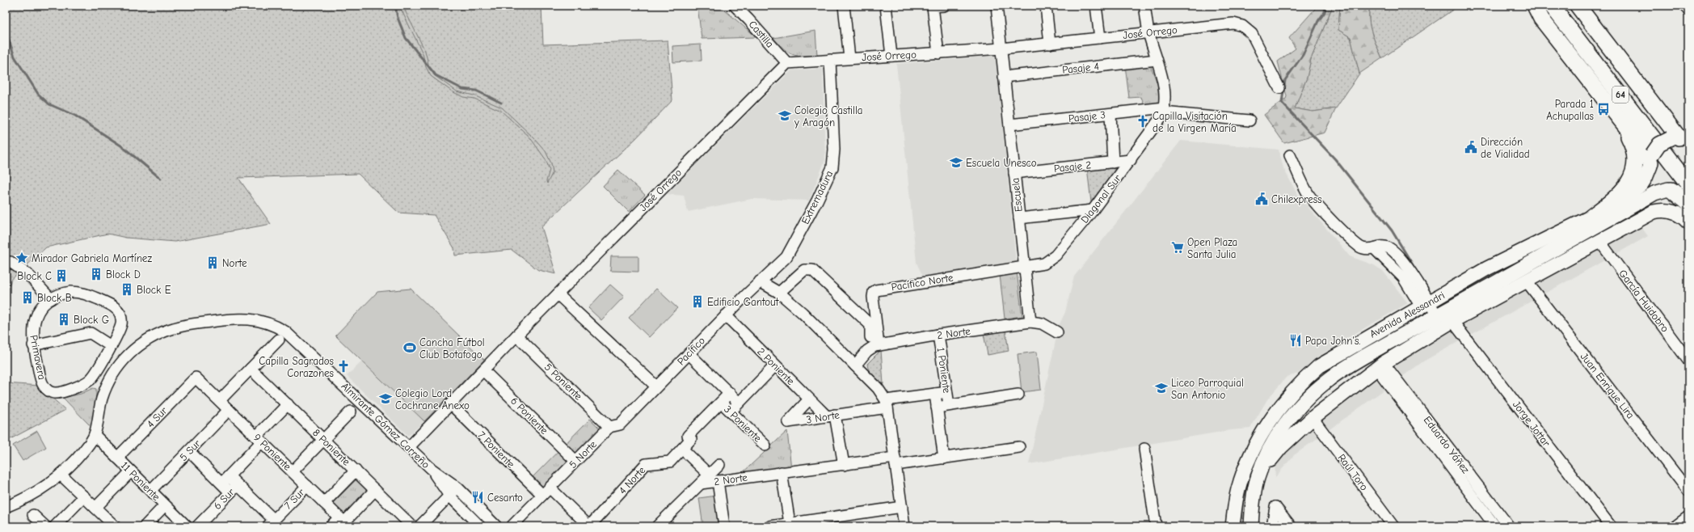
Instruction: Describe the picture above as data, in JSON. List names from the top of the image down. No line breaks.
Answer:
{"streets":{"highway":["64"],"main road":["Avenida Alessandri"],"street":["José Orrego","Castilla","Pasaje 4","Pasaje 3","Pasaje 2","Escuela","Extremadura","Diagonal Sur","Pacífico Norte","García Huidobro","2 Norte","Pacífico","Primavera","2 Poniente","1 Poniente","5 Poniente","Juan Enrique Lira","6 Poniente","4 Sur","3 Norte","3 Poniente","Jorge Jottar","Almirante Gómez Carreño","Eduardo Yáñez","8 Poniente","7 Poniente","5 Sur","9 Poniente","5 Norte","Raúl Toro","4 Norte","11 Poniente","6 Sur","7 Sur"]},"crossings":[["José Orrego","Castilla"],["José Orrego","Escuela"],["José Orrego","Extremadura"],["Pasaje 4","Escuela"],["64","Avenida Alessandri"],["Pasaje 3","Escuela"],["Pasaje 3","Diagonal Sur"],["Pasaje 2","Escuela"],["Pasaje 2","Diagonal Sur"],["Escuela","Diagonal Sur"],["Escuela","Pacífico Norte"],["Escuela","2 Norte"],["Extremadura","Pacífico"],["Diagonal Sur","Pacífico Norte"],["Pacífico Norte","2 Norte"],["2 Norte","1 Poniente"],["Pacífico","2 Poniente"],["Pacífico","3 Poniente"],["Pacífico","5 Norte"],["2 Poniente","3 Norte"],["1 Poniente","3 Norte"],["5 Poniente","5 Norte"],["6 Poniente","5 Norte"],["4 Sur","9 Poniente"],["4 Sur","11 Poniente"],["3 Poniente","4 Norte"],["Almirante Gómez Carreño","11 Poniente"],["8 Poniente","6 Sur"],["8 Poniente","7 Sur"],["7 Poniente","5 Norte"],["7 Poniente","4 Norte"],["5 Sur","9 Poniente"],["5 Sur","11 Poniente"],["9 Poniente","6 Sur"],["9 Poniente","7 Sur"]],"places":{"bus stop":["Parada 1 Achupallas"],"school or university":["Colegio Castilla y Aragón","Escuela Unesco","Liceo Parroquial San Antonio","Colegio Lord Cochrane Anexo"],"church":["Capilla Visitación de la Virgen María","Capilla Sagrados Corazones"],"public building":["Dirección de Vialidad","Chilexpress"],"supermarket":["Open Plaza Santa Julia"],"place":["Mirador Gabriela Martínez"],"building":["Norte","Block D","Block C","Block E","Block B","Edificio Gantout","Block G"],"restaurant":["Papa John's.","Cesanto"],"sports":["Cancha Fútbol Club Botafogo"]}}
